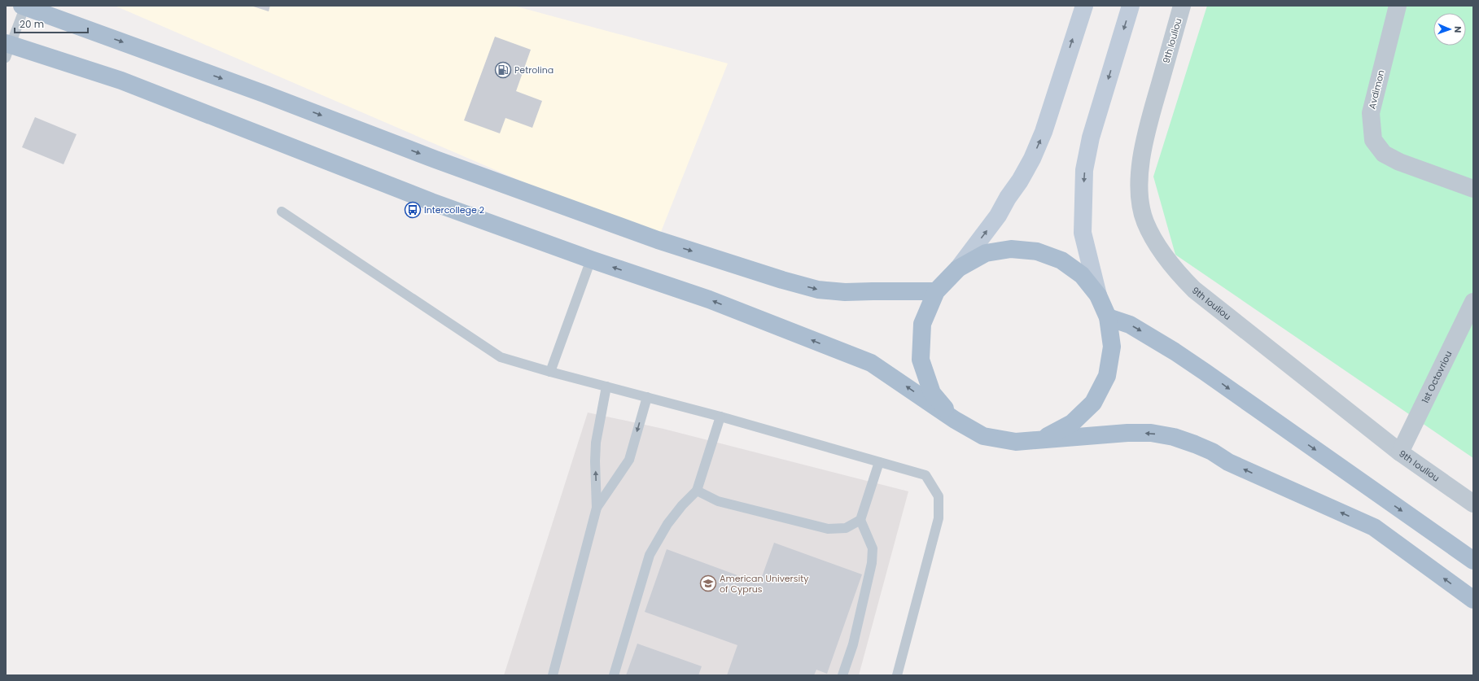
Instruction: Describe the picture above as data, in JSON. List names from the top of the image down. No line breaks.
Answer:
{"streets":{"street":["9th Iouliou","Avdimon","1st Octovriou"]},"crossings":[["9th Iouliou","1st Octovriou"]],"places":{"fuel station":["Petrolina"],"bus stop":["Intercollege 2"],"school or university":["American University of Cyprus"]},"scale_bar":"20 m","north":"right"}
